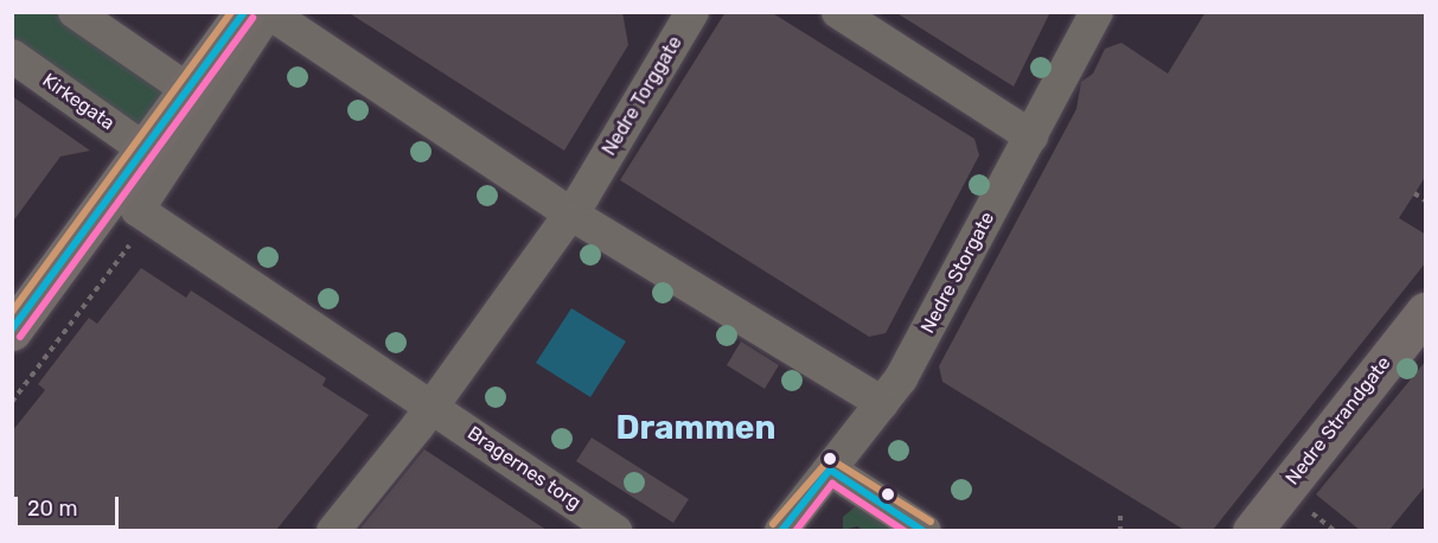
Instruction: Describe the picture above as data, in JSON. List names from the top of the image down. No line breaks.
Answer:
{"streets":{"street":["Nedre Torggate","Kirkegata","Nedre Storgate","Nedre Strandgate","Bragernes torg"]},"crossings":[["Nedre Torggate","Bragernes torg"]],"districts":["Drammen"],"scale_bar":"20 m"}
